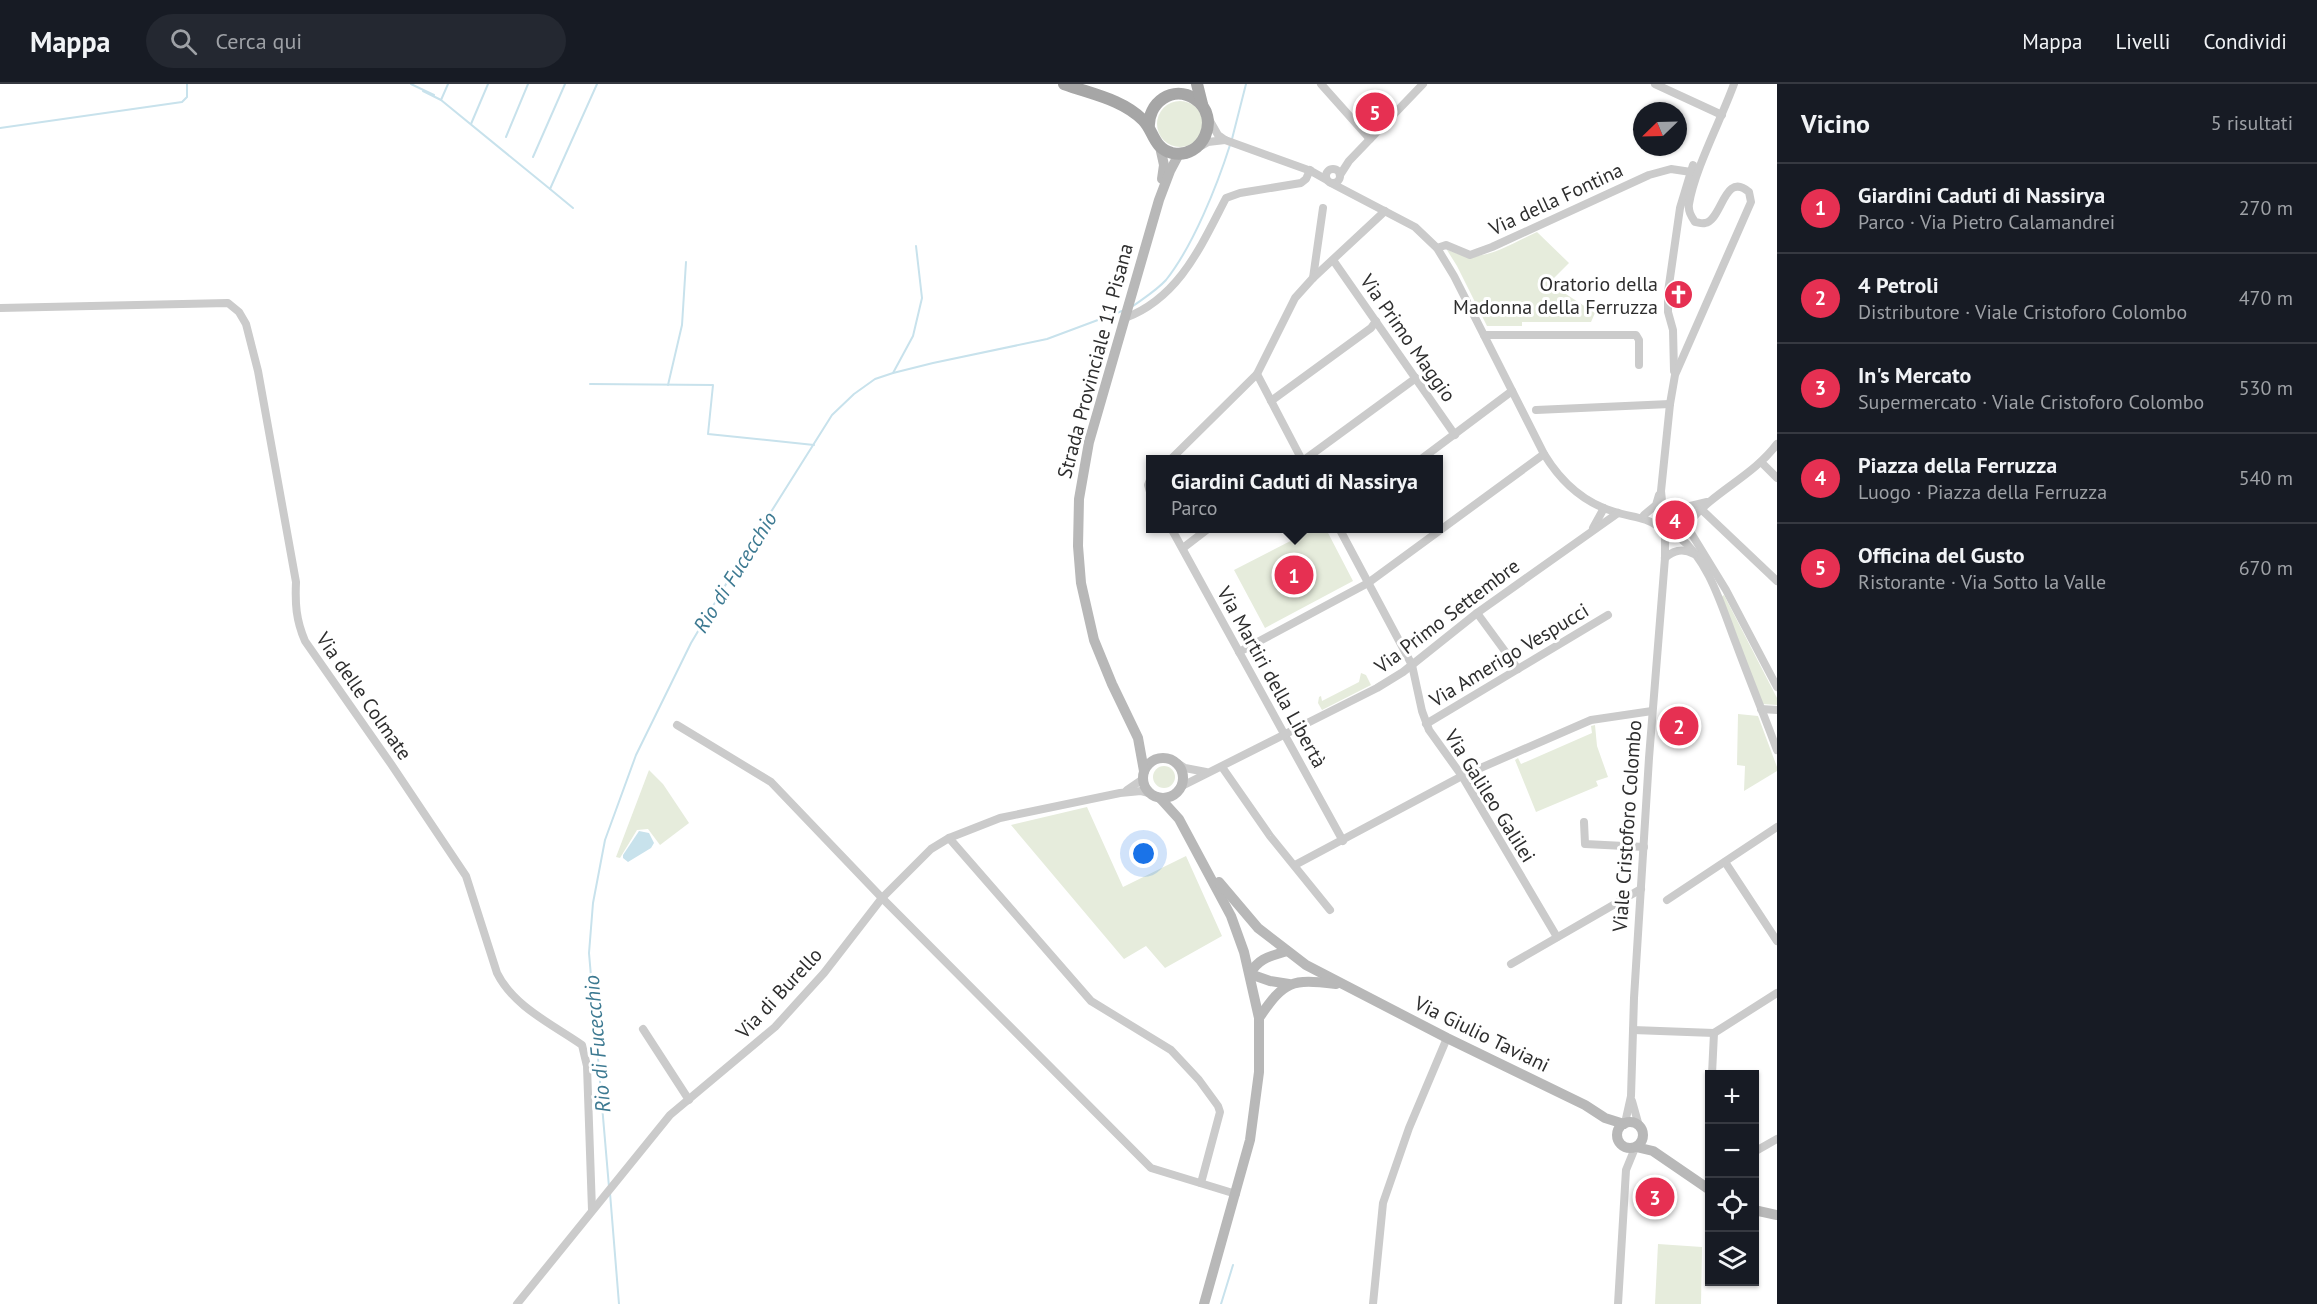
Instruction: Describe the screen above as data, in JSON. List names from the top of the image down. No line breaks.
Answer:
{"streets":{"main road":["Strada Provinciale 11 Pisana","Viale Cristoforo Colombo","Via Giulio Taviani"],"street":["Via della Fontina","Via Primo Maggio","Via Primo Settembre","Via Amerigo Vespucci","Via Martiri della Libertà","Via delle Colmate","Via Galileo Galilei","Via di Burello"]},"crossings":[["Strada Provinciale 11 Pisana","Via di Burello"],["Via Primo Settembre","Via Martiri della Libertà"],["Via Primo Settembre","Via Galileo Galilei"],["Via Amerigo Vespucci","Via Galileo Galilei"],["Via delle Colmate","Via di Burello"],["Viale Cristoforo Colombo","Via Giulio Taviani"]],"water":["Rio di Fucecchio"],"places":{"church":["Oratorio della Madonna della Ferruzza"]},"north":"bottom left","page":{"header":"Mappa","search":"Cerca qui","nav":["Mappa","Livelli","Condividi"],"heading":["Vicino","5 risultati"],"pins":["5","4","1","2","3"],"list":[{"mark":"1","name":"Giardini Caduti di Nassirya","note":"Parco · Via Pietro Calamandrei","value":"270 m"},{"mark":"2","name":"4 Petroli","note":"Distributore · Viale Cristoforo Colombo","value":"470 m"},{"mark":"3","name":"In's Mercato","note":"Supermercato · Viale Cristoforo Colombo","value":"530 m"},{"mark":"4","name":"Piazza della Ferruzza","note":"Luogo · Piazza della Ferruzza","value":"540 m"},{"mark":"5","name":"Officina del Gusto","note":"Ristorante · Via Sotto la Valle","value":"670 m"}],"popup":["Giardini Caduti di Nassirya","Parco"],"map_buttons":["+","−"]}}
